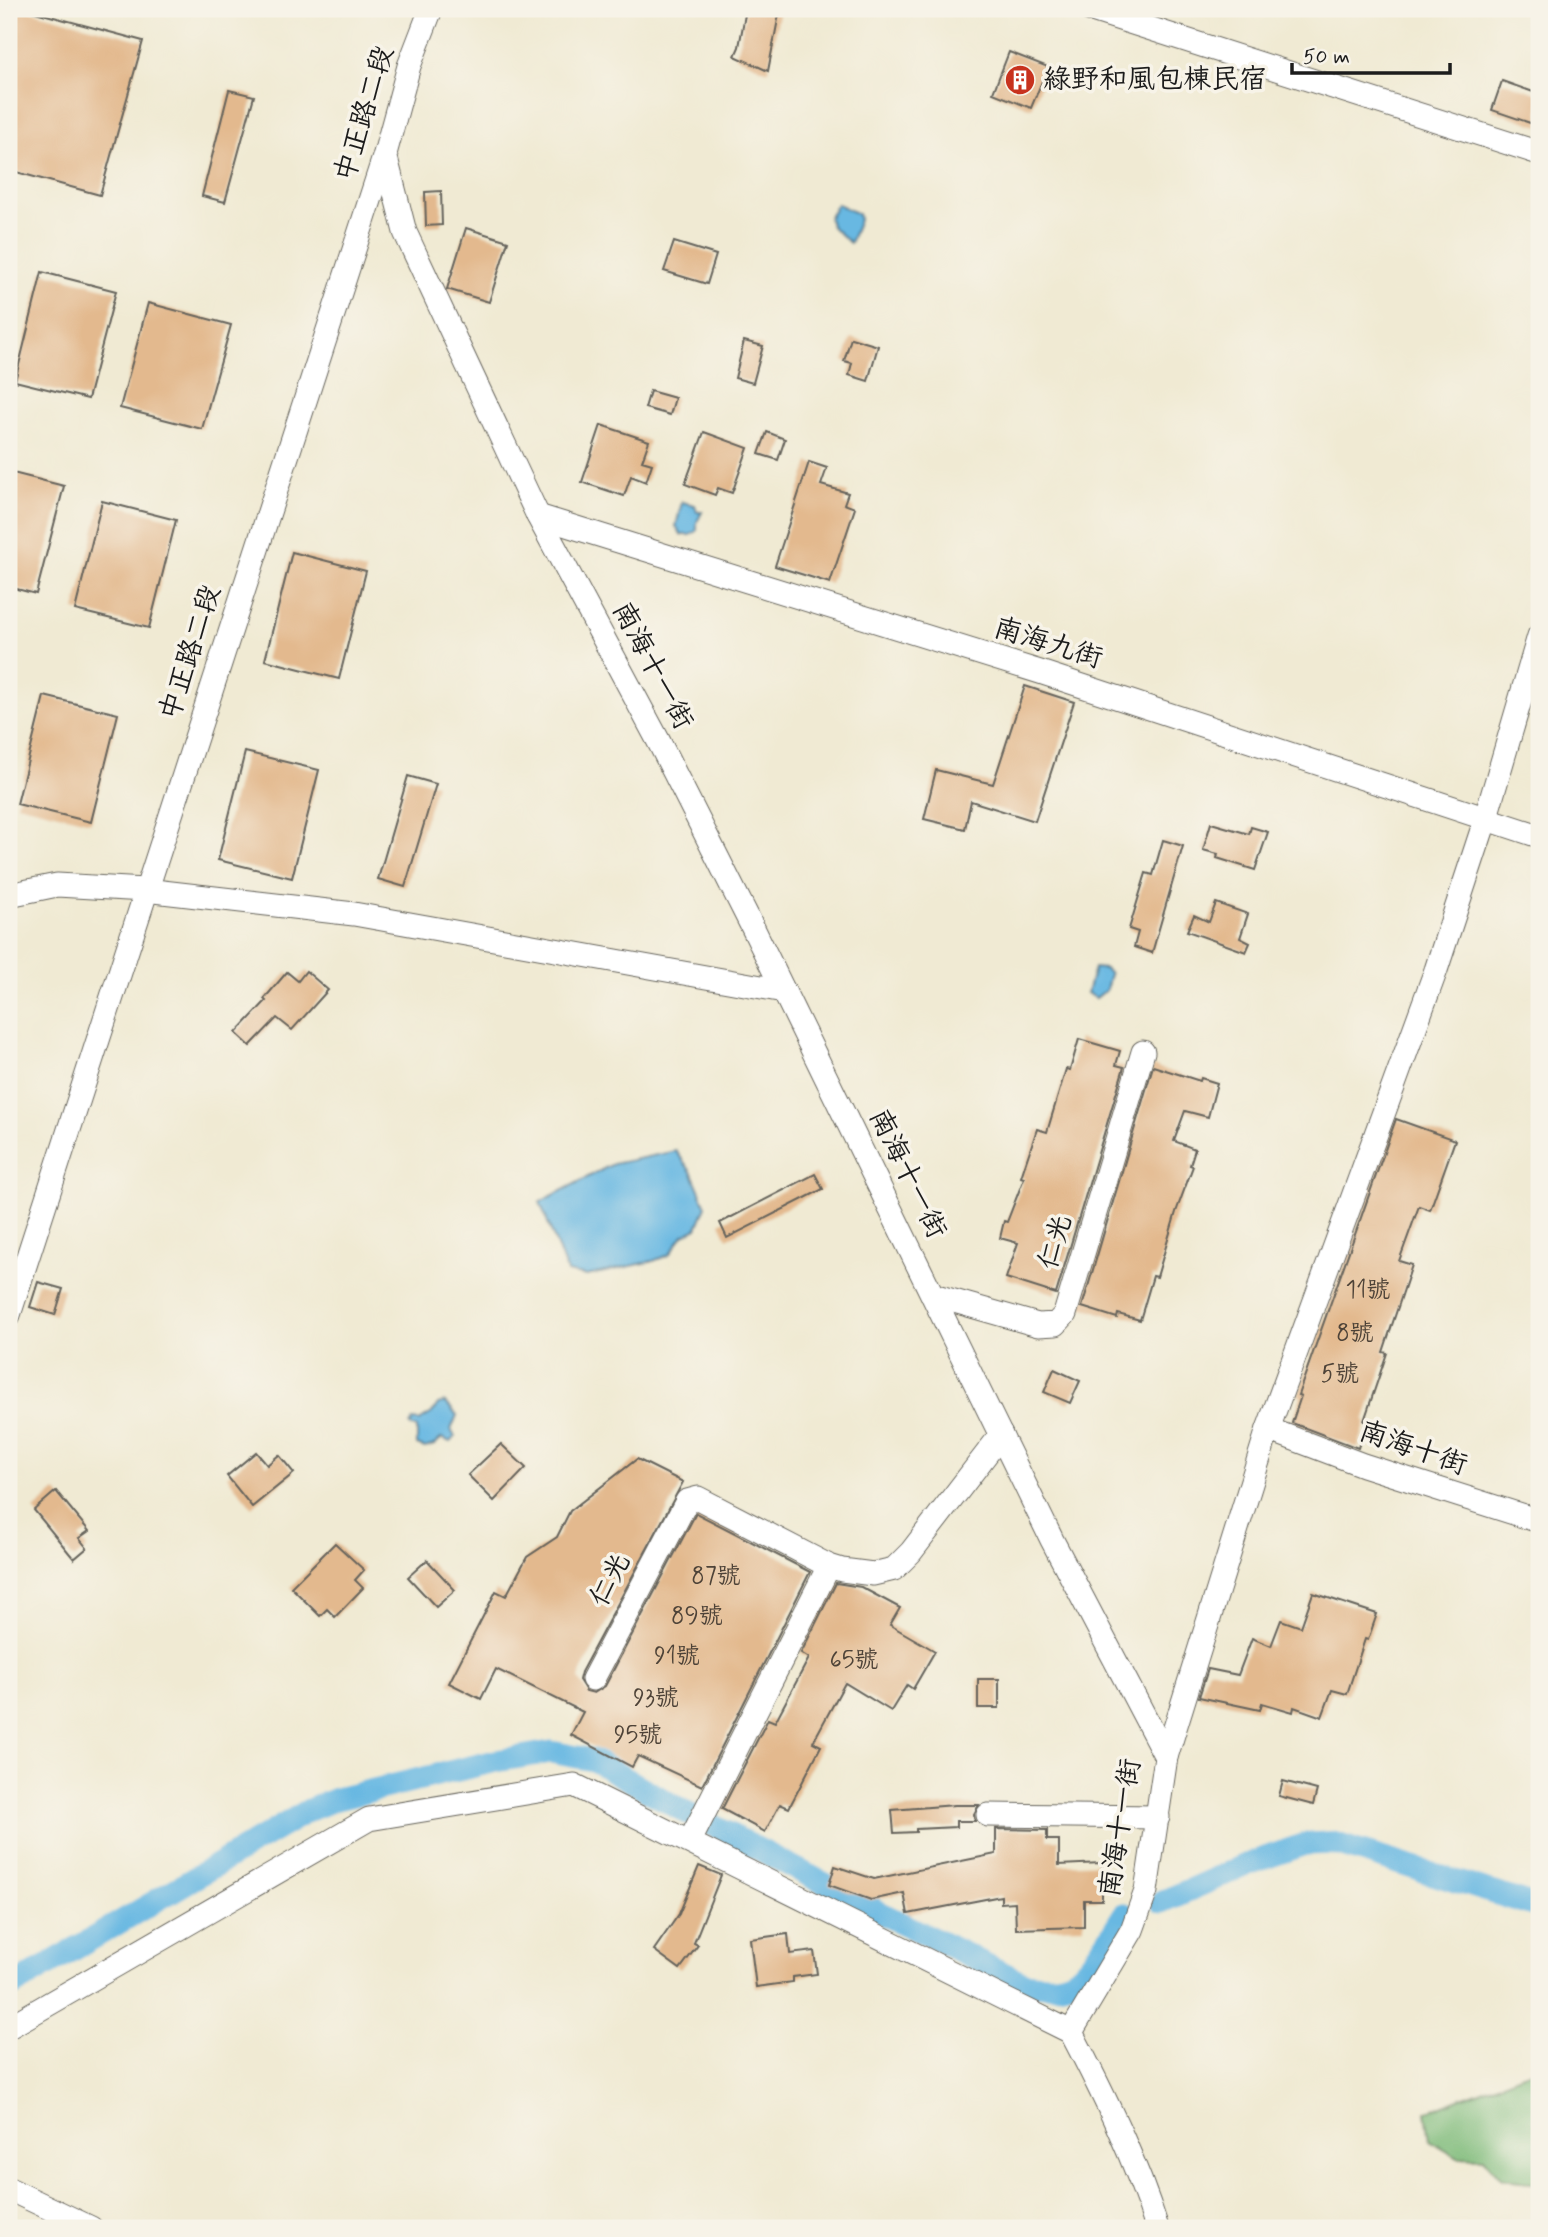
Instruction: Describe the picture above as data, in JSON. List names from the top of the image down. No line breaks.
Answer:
{"streets":{"street":["中正路二段","南海九街","南海十一街","仁光","南海十街"]},"crossings":[["中正路二段","南海十一街"],["南海九街","南海十一街"],["南海十一街","仁光"]],"places":{"building":["綠野和風包棟民宿"]},"house_numbers":["11號","8號","5號","87號","89號","91號","65號","93號","95號"],"scale_bar":"50 m"}
